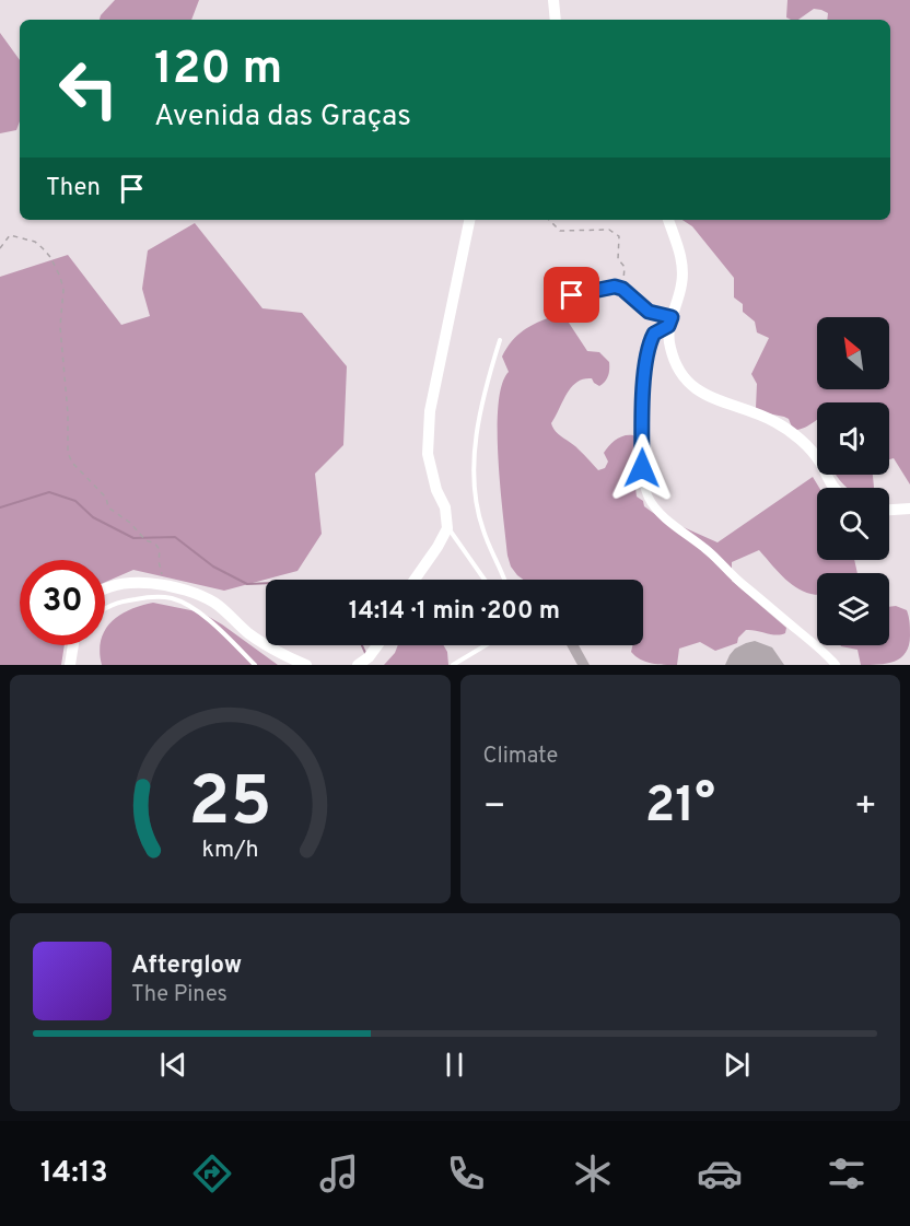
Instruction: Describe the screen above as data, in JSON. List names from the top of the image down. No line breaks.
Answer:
{"north":"top left","page":{"turn":["120 m","Avenida das Graças"],"then":"Then","limit":"30","trip":"14:14 · 1 min · 200 m","tile":"Climate","heat":["−","21°","+"],"song":["Afterglow","The Pines"],"tabs":"14:13","gauge":["25","km/h"]}}
